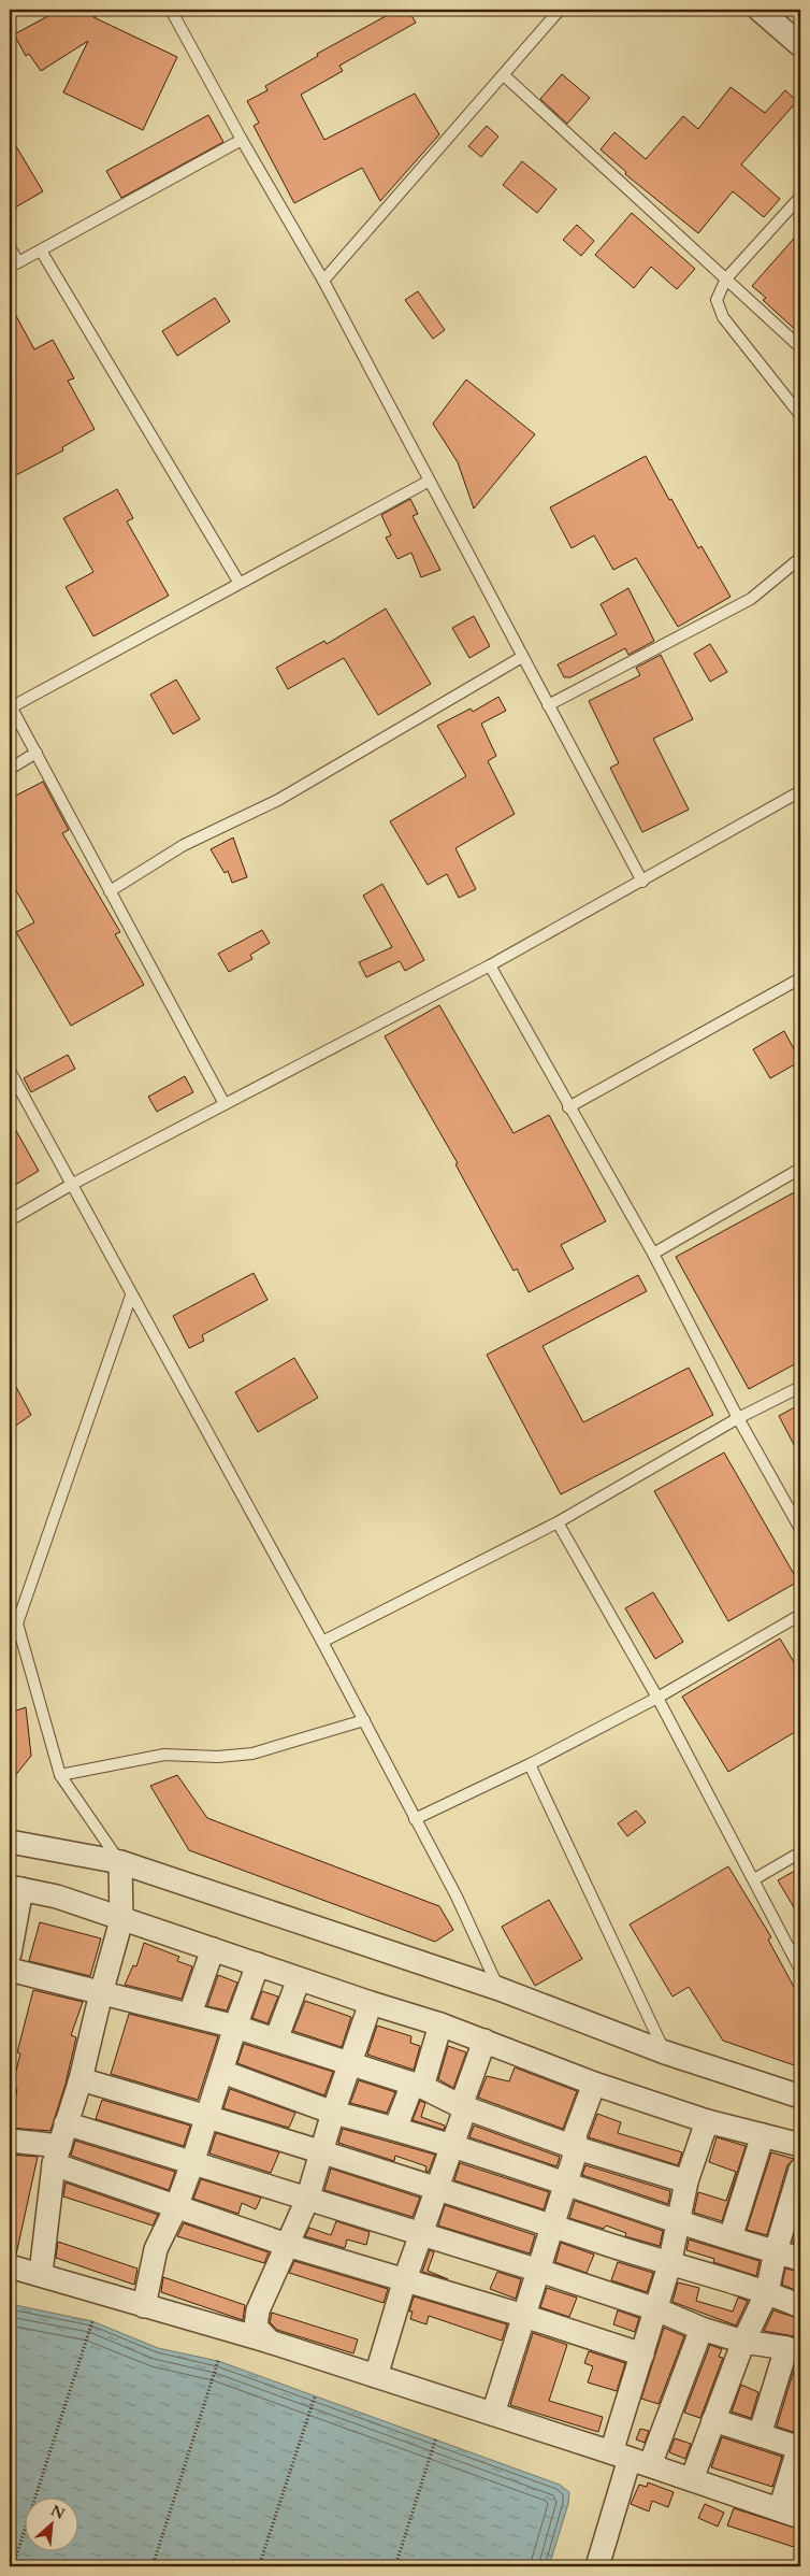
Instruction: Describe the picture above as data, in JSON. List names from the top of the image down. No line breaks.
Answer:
{"north":"top right"}
